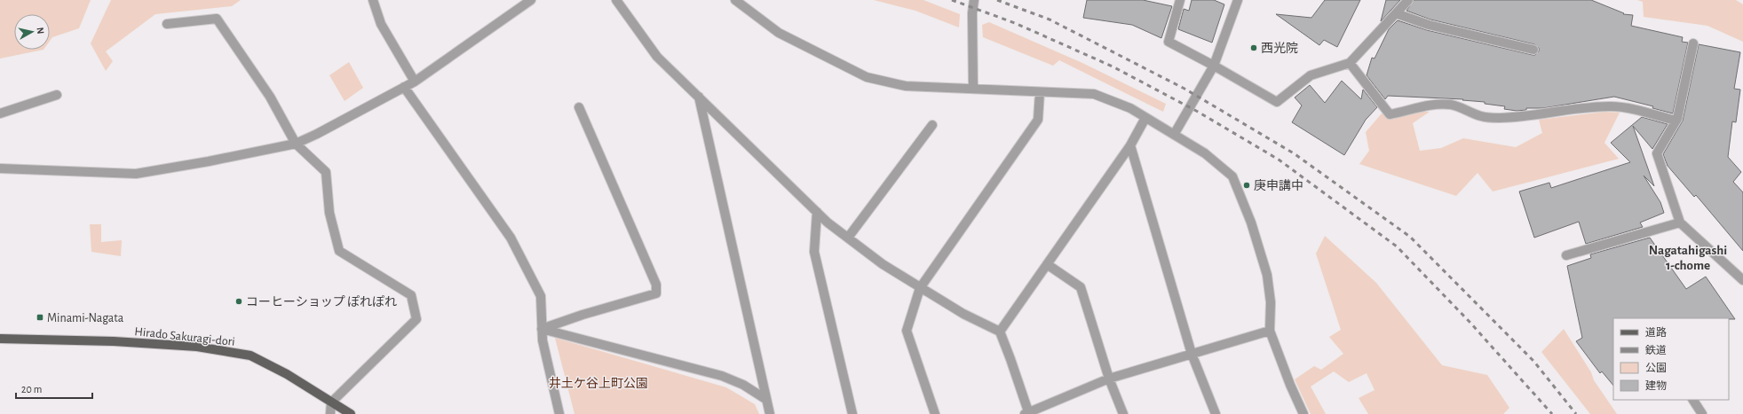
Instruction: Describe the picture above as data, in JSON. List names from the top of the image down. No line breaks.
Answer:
{"streets":{"main road":["Hirado Sakuragi-dori"]},"districts":["Nagatahigashi 1-chome"],"parks":["井土ケ谷上町公園"],"places":{"other":["西光院","庚申講中","コーヒーショップ ぽれぽれ"],"transit":["Minami-Nagata"]},"legend":["道路","鉄道","公園","建物"],"scale_bar":"20 m","north":"right"}
